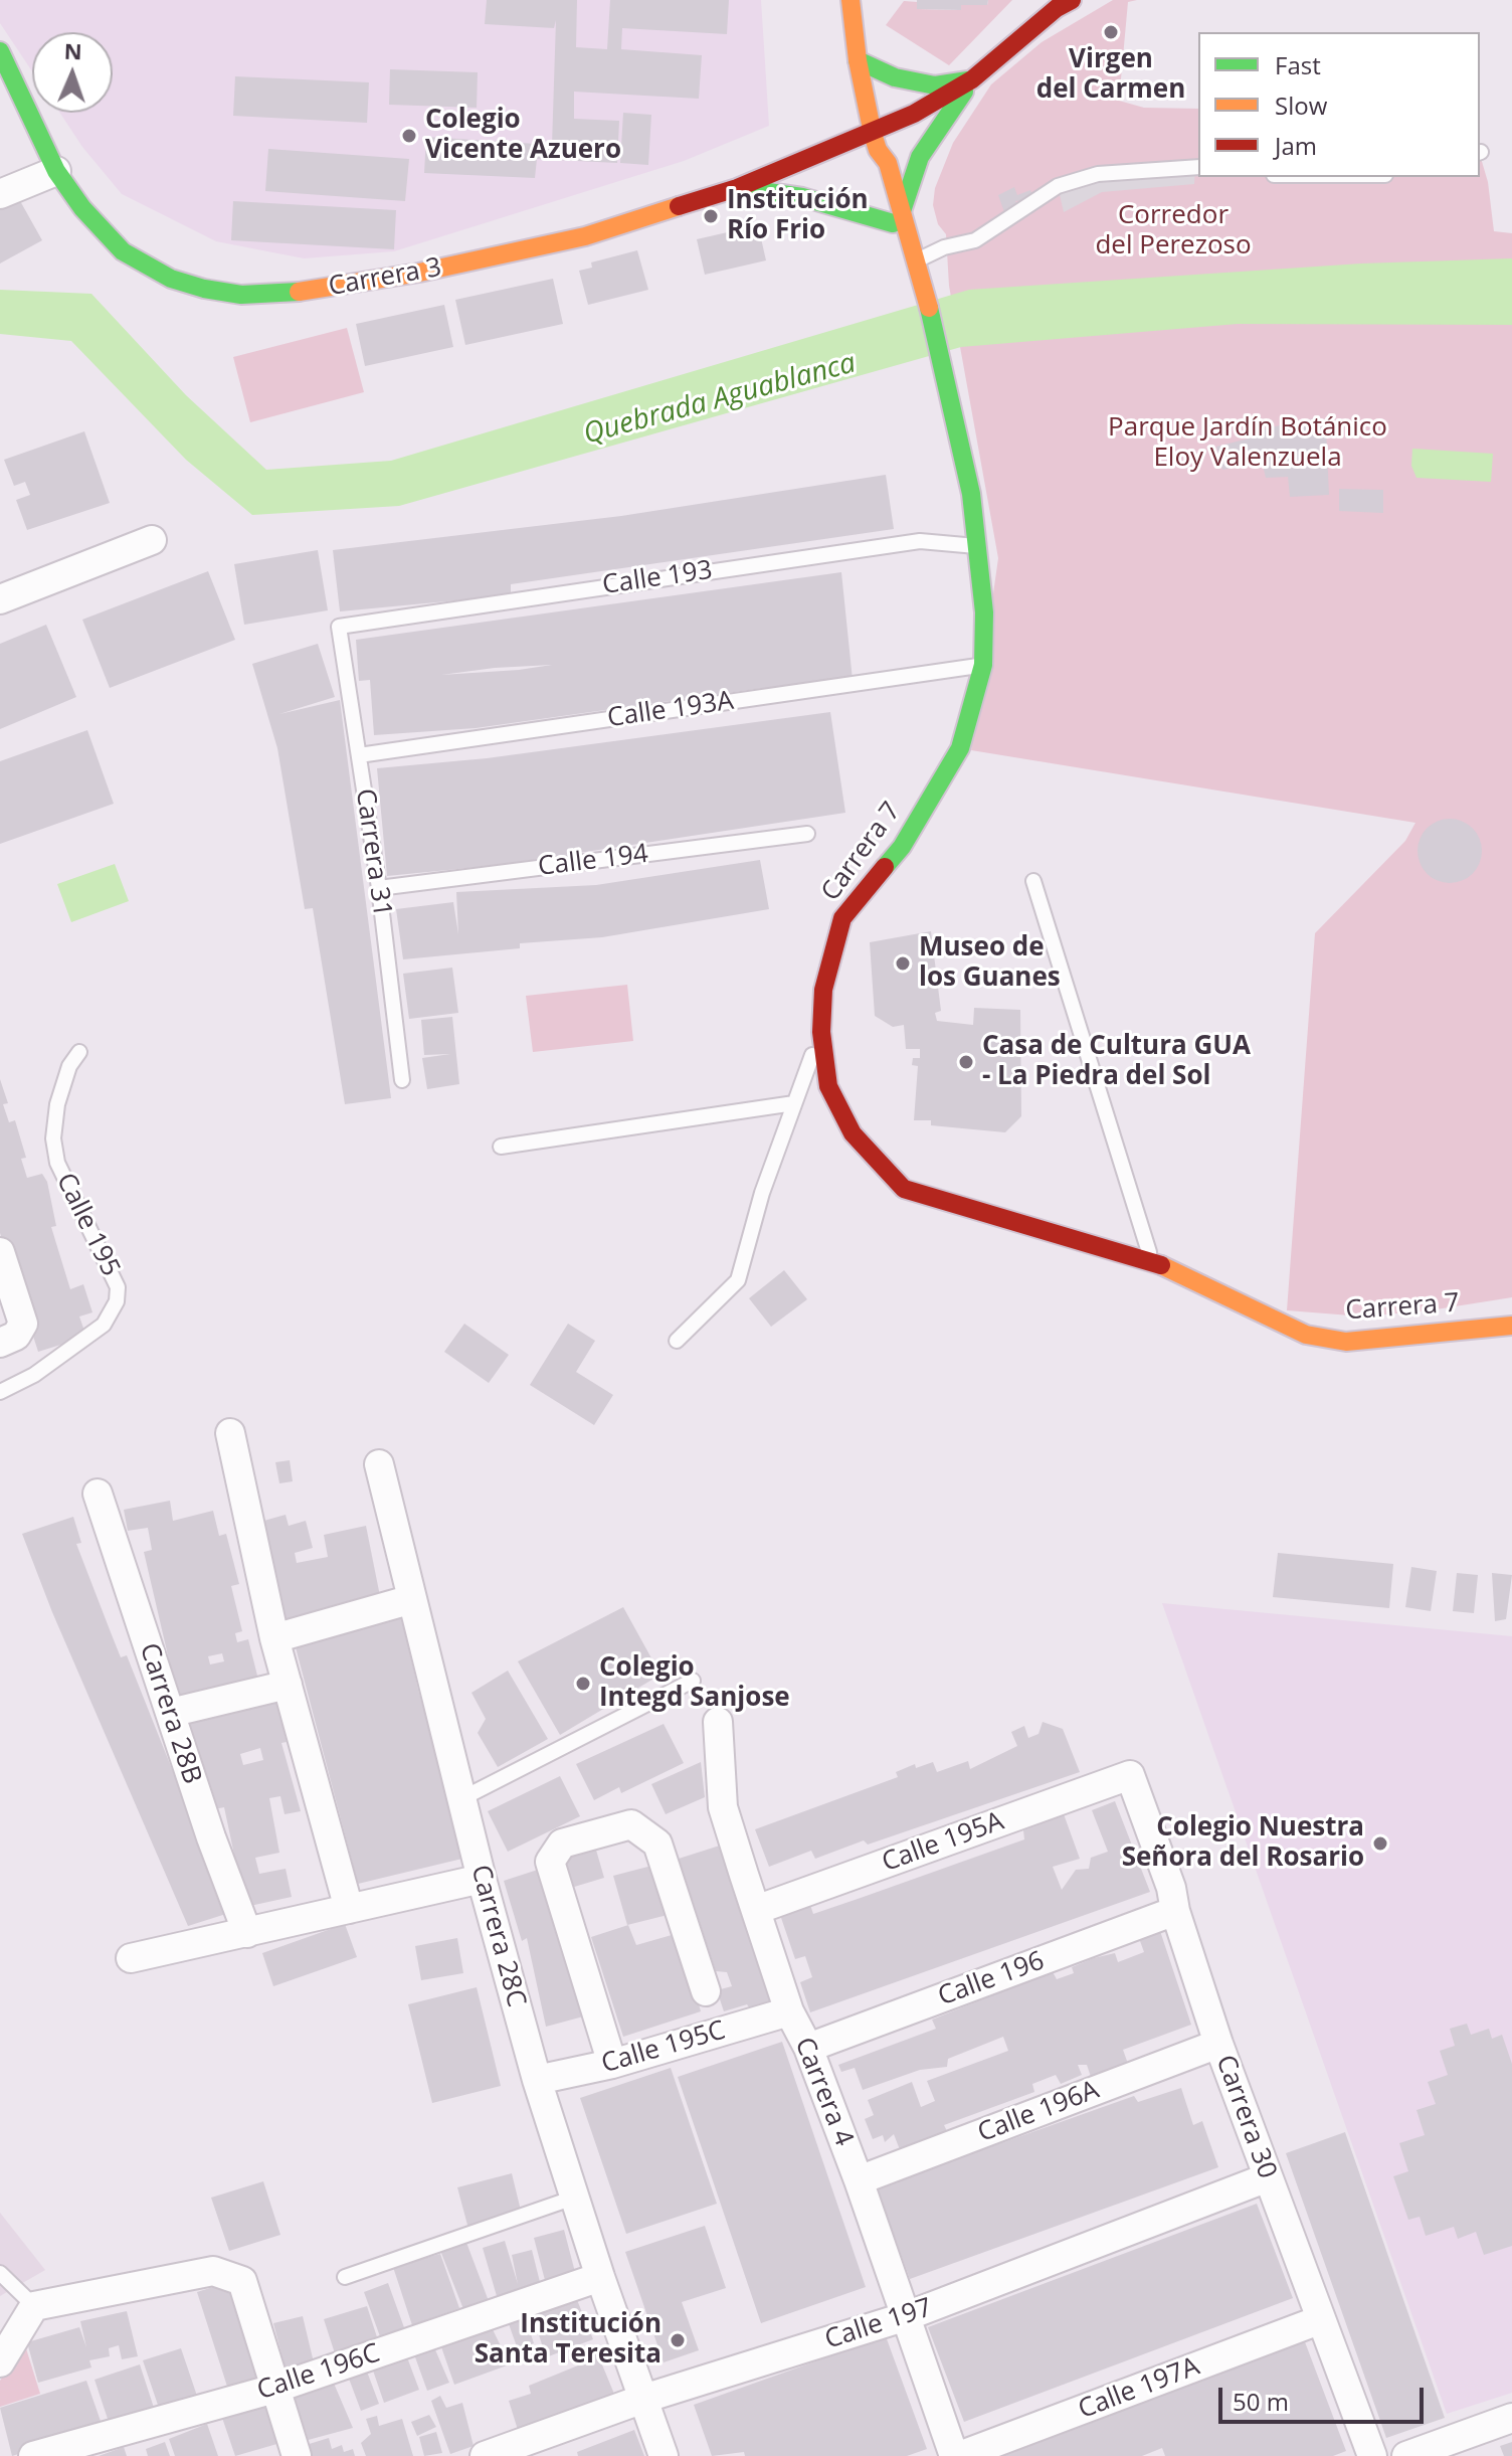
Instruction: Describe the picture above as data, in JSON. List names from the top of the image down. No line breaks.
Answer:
{"streets":{"main road":["Carrera 3","Carrera 7"],"street":["Carrera 28B","Calle 195A","Carrera 28C","Calle 196","Calle 195C","Carrera 4","Calle 196A","Carrera 30","Calle 197","Calle 196C","Calle 197A"],"lane":["Calle 193","Calle 193A","Carrera 31","Calle 194","Calle 195"]},"crossings":[["Carrera 3","Carrera 7"],["Calle 193","Carrera 7"],["Calle 193","Carrera 31"],["Calle 193A","Carrera 7"],["Calle 193A","Carrera 31"],["Carrera 31","Calle 194"],["Calle 195A","Carrera 4"],["Calle 195A","Carrera 30"],["Carrera 28C","Calle 195C"],["Carrera 28C","Calle 197"],["Carrera 28C","Calle 196C"],["Calle 196","Carrera 4"],["Calle 196","Carrera 30"],["Calle 195C","Carrera 4"],["Carrera 4","Calle 196A"],["Carrera 4","Calle 197"],["Carrera 4","Calle 197A"],["Calle 196A","Carrera 30"],["Carrera 30","Calle 197"],["Carrera 30","Calle 197A"]],"water":["Quebrada Aguablanca"],"parks":["Corredor del Perezoso","Parque Jardín Botánico Eloy Valenzuela"],"places":["Virgen del Carmen","Colegio Vicente Azuero","Institución Río Frio","Museo de los Guanes","Casa de Cultura GUA - La Piedra del Sol","Colegio Integd Sanjose","Colegio Nuestra Señora del Rosario","Institución Santa Teresita"],"legend":["Fast","Slow","Jam"],"scale_bar":"50 m","north":"top"}
